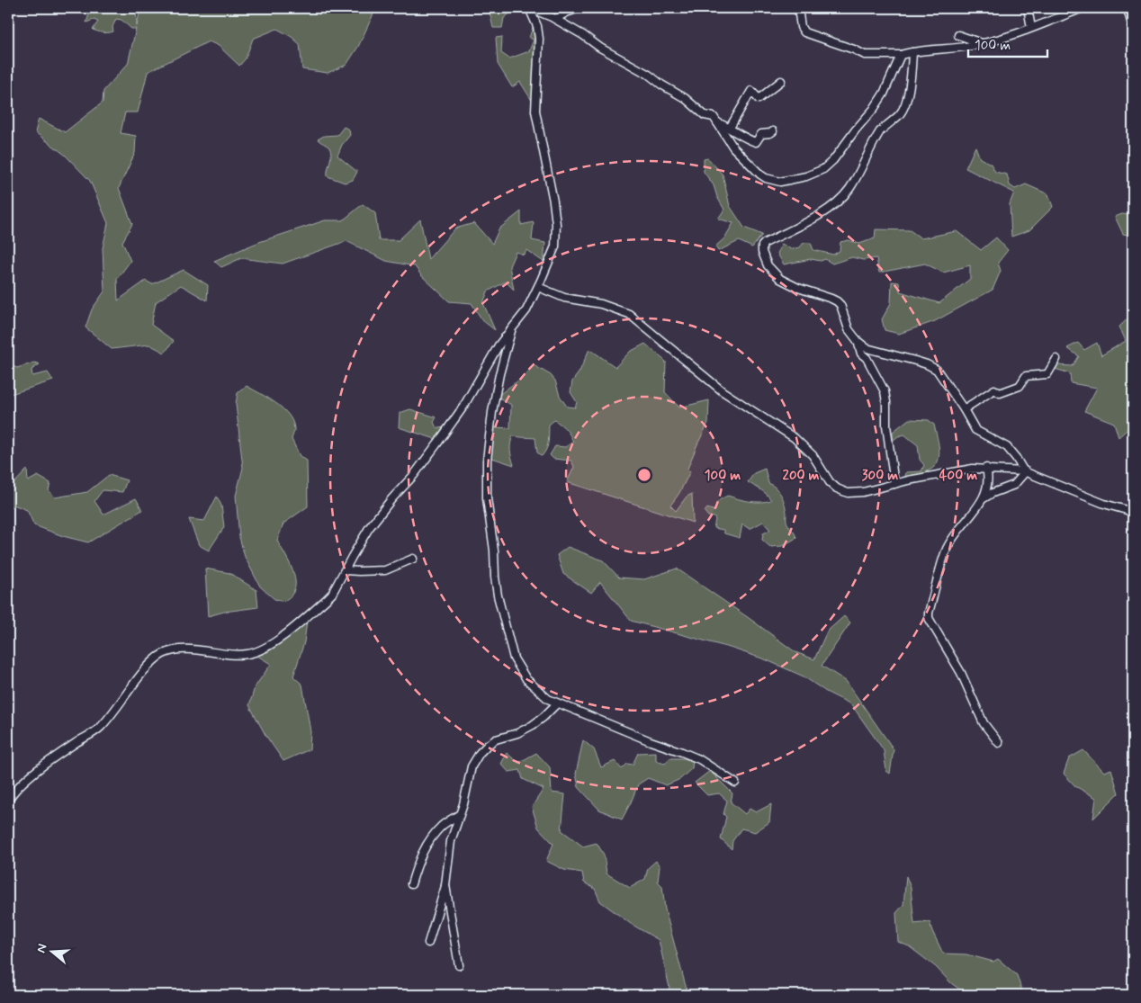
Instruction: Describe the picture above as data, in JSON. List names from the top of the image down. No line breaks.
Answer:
{"scale_bar":"100 m","north":"left","rings":["100 m","200 m","300 m","400 m"]}
